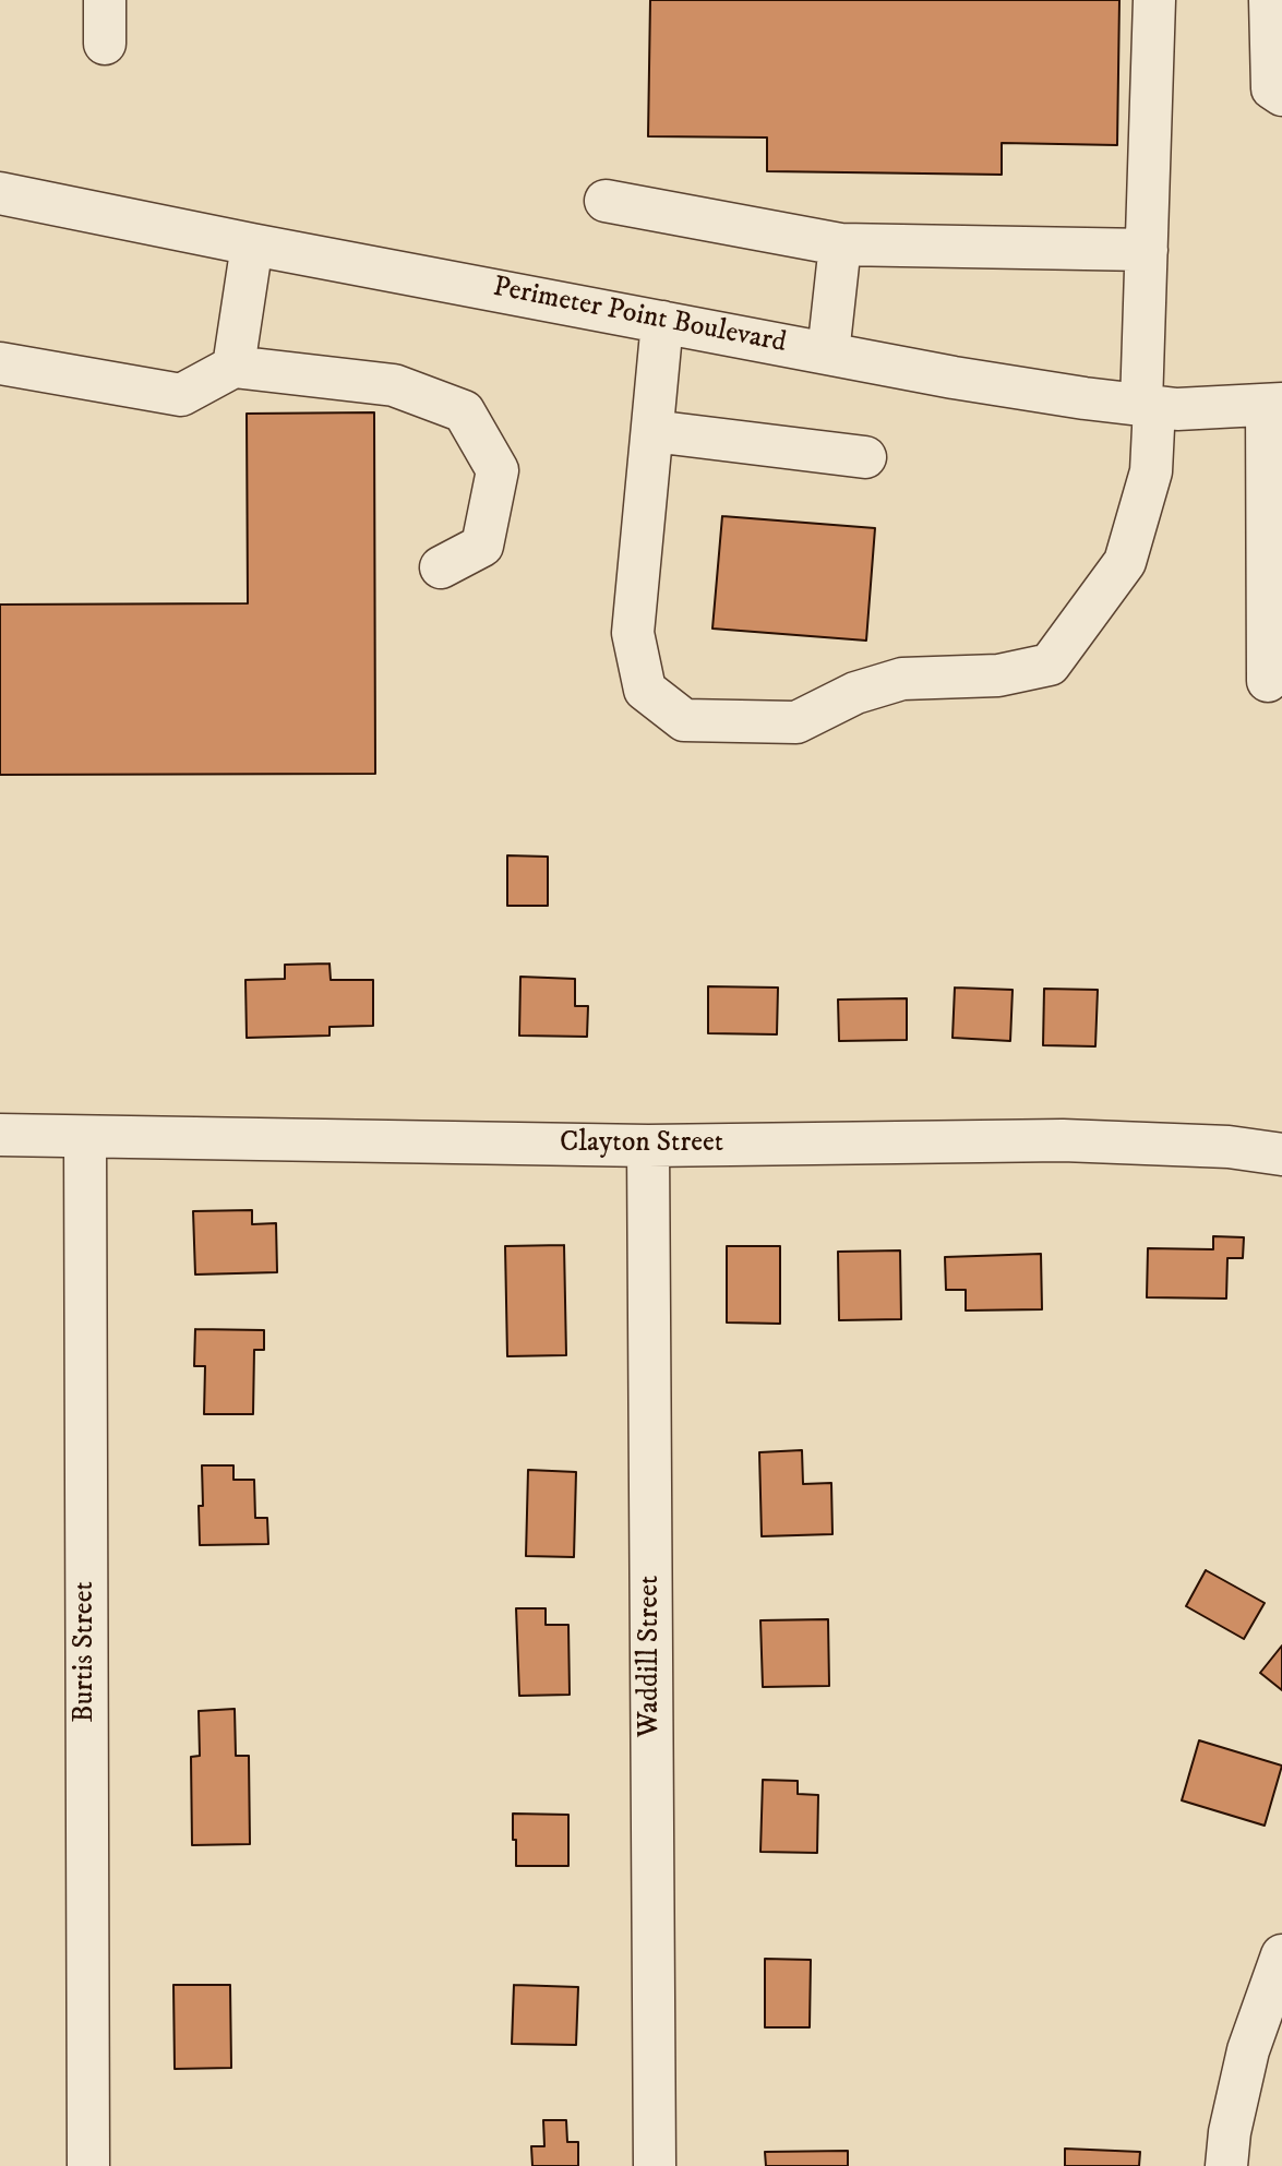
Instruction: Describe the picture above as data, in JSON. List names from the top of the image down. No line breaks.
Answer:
{"streets":{"street":["Perimeter Point Boulevard","Clayton Street","Burtis Street","Waddill Street"]},"crossings":[["Clayton Street","Burtis Street"],["Clayton Street","Waddill Street"]]}
